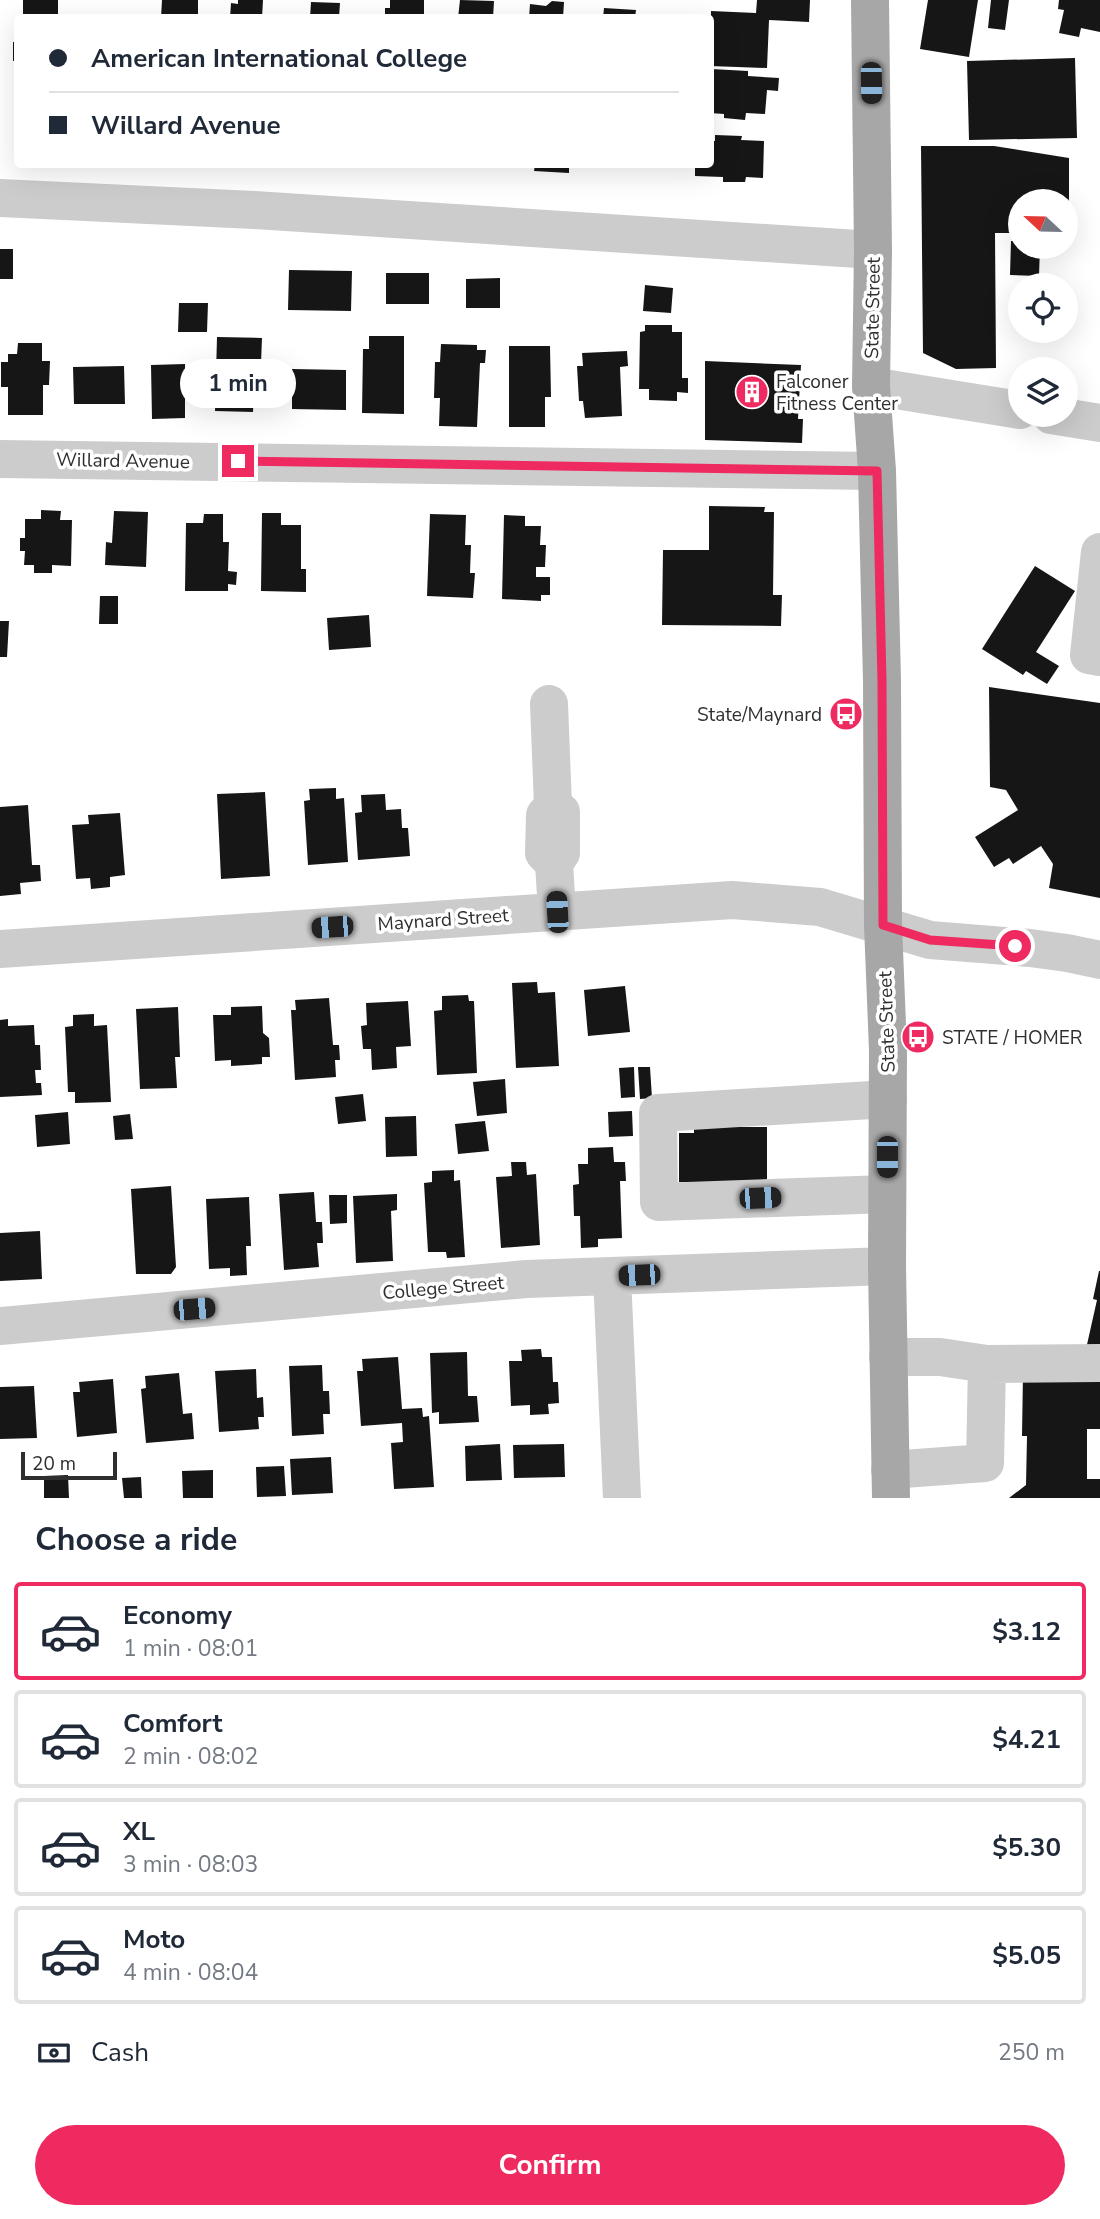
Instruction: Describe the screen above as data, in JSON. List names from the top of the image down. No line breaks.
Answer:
{"streets":{"main road":["State Street"],"street":["Willard Avenue","Maynard Street","College Street"]},"crossings":[["State Street","Willard Avenue"],["State Street","Maynard Street"],["State Street","College Street"]],"places":{"building":["Falconer Fitness Center"],"bus stop":["State/Maynard","STATE / HOMER"]},"scale_bar":"20 m","north":"left","page":{"banner":["American International College","Willard Avenue"],"bubble":"1 min","scale":"20 m","heading":"Choose a ride","list":[{"name":"Economy","note":"1 min · 08:01","value":"$3.12"},{"name":"Comfort","note":"2 min · 08:02","value":"$4.21"},{"name":"XL","note":"3 min · 08:03","value":"$5.30"},{"name":"Moto","note":"4 min · 08:04","value":"$5.05"}],"pay":["Cash","250 m"],"buttons":"Confirm"}}
